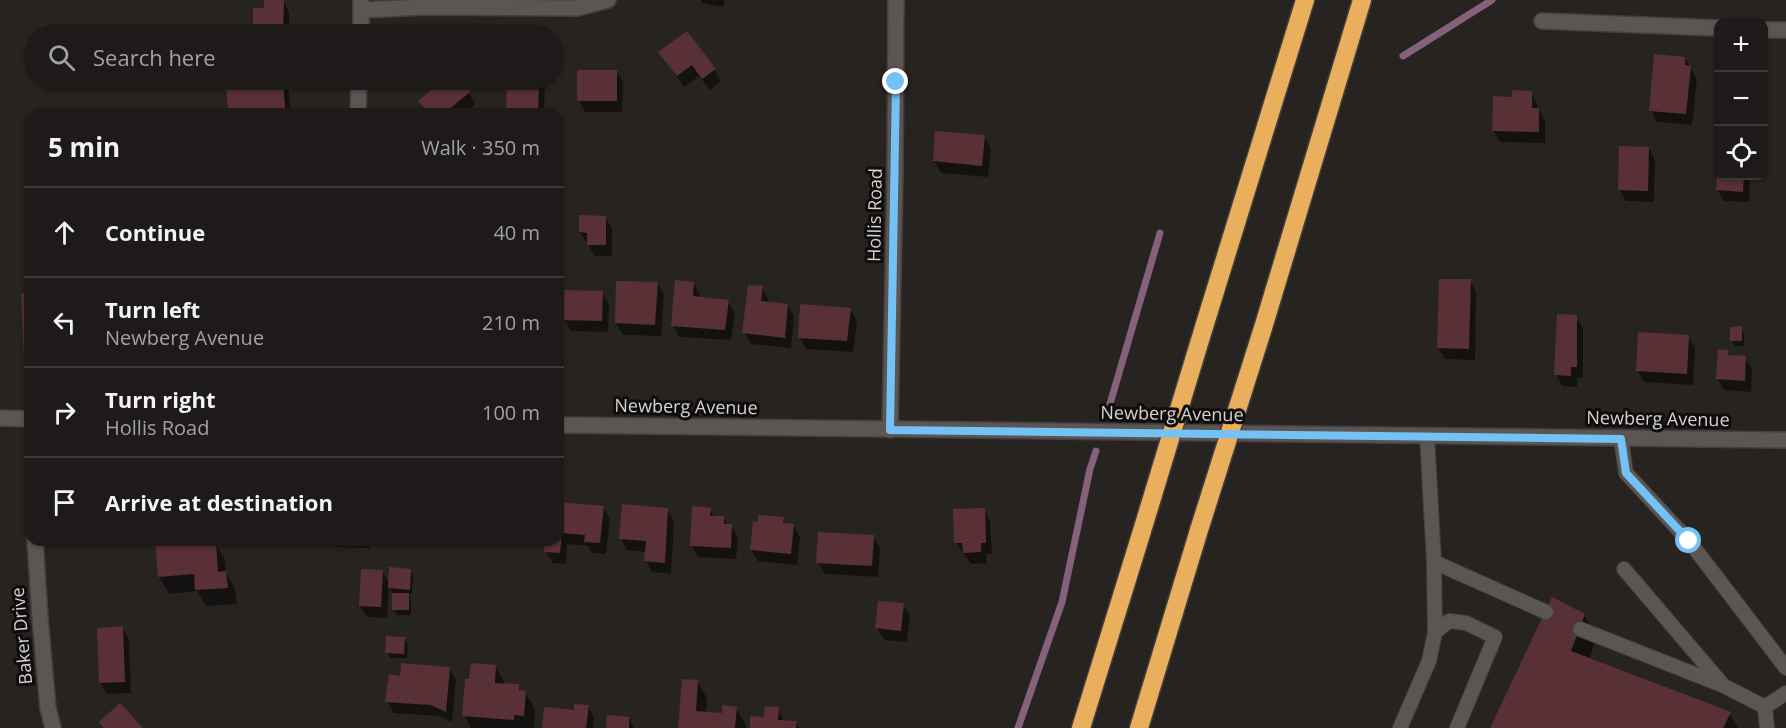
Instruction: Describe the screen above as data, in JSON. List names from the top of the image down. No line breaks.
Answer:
{"streets":{"street":["Hollis Road","Newberg Avenue","Baker Drive"]},"crossings":[["Hollis Road","Newberg Avenue"]],"page":{"map_buttons":["+","−"],"search":"Search here","heading":["5 min","Walk · 350 m"],"list":[["Continue","40 m"],["Turn left","Newberg Avenue","210 m"],["Turn right","Hollis Road","100 m"],"Arrive at destination"]}}
